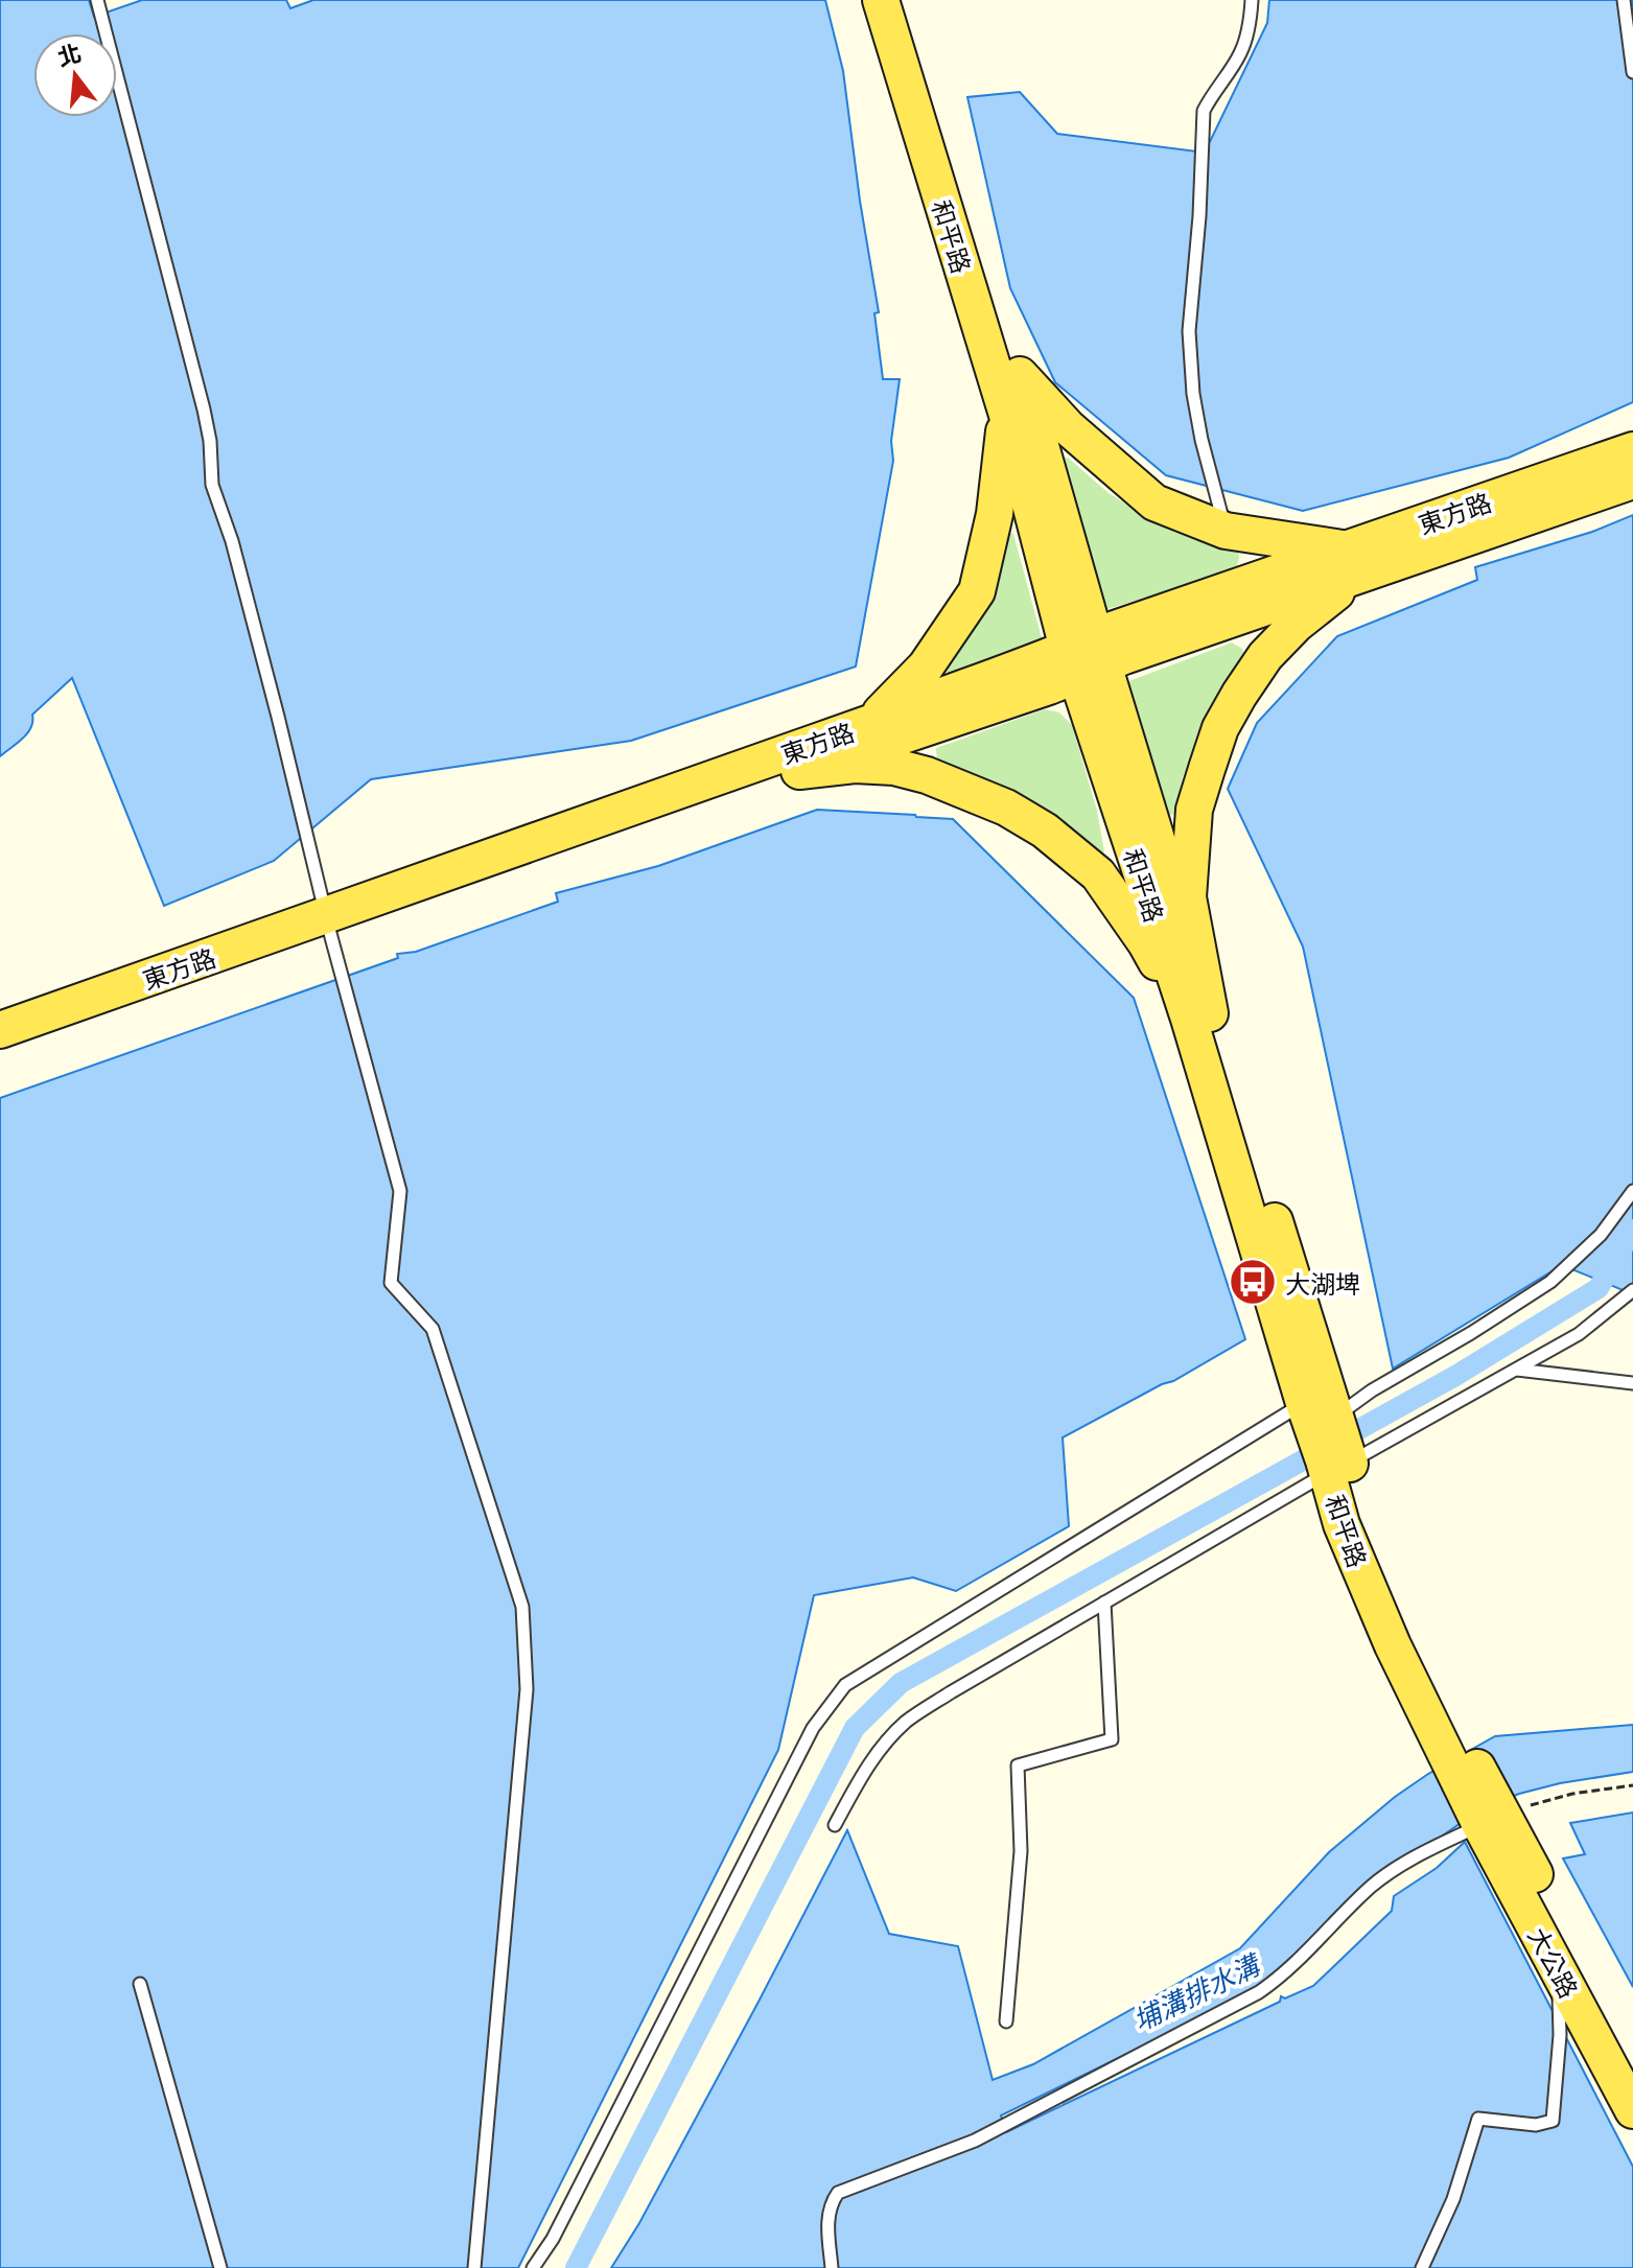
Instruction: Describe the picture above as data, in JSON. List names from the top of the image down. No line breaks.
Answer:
{"streets":{"main road":["和平路","東方路","大公路"]},"crossings":[["和平路","東方路"],["和平路","大公路"]],"water":["埔溝排水溝"],"places":{"bus stop":["大湖埤"]},"north":"top"}
